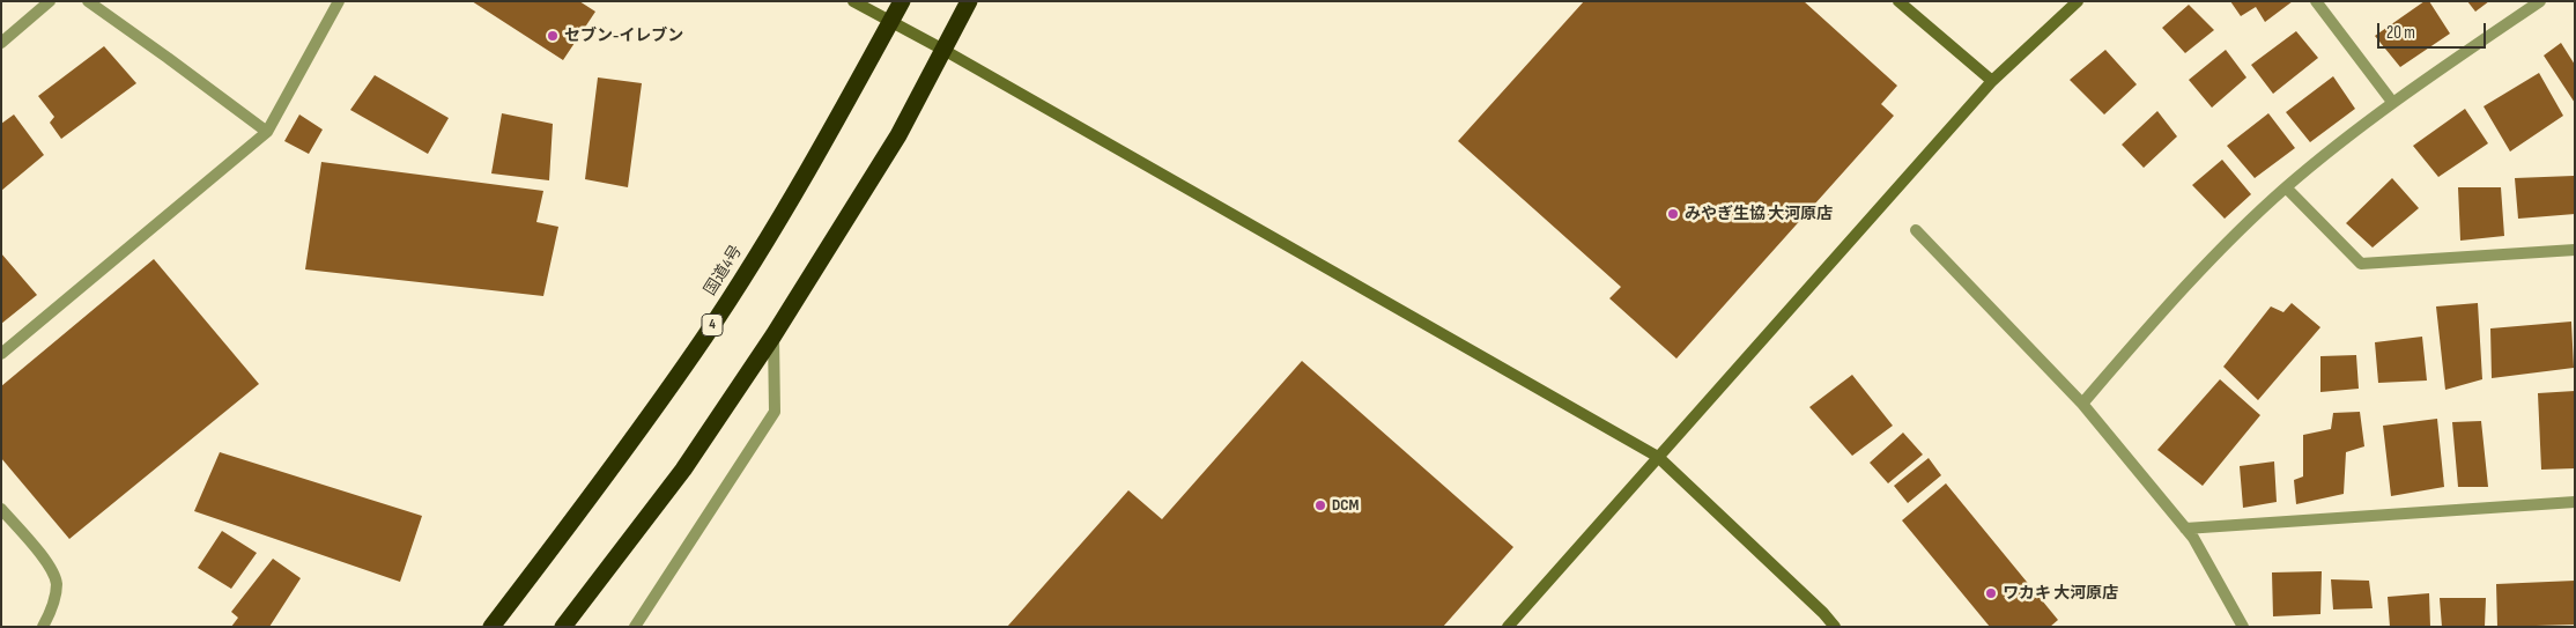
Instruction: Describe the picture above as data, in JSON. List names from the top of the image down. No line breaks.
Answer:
{"streets":{"highway":["国道4号","4"]},"places":["セブン-イレブン","みやぎ生協 大河原店","DCM","ワカキ 大河原店"],"scale_bar":"20 m"}
